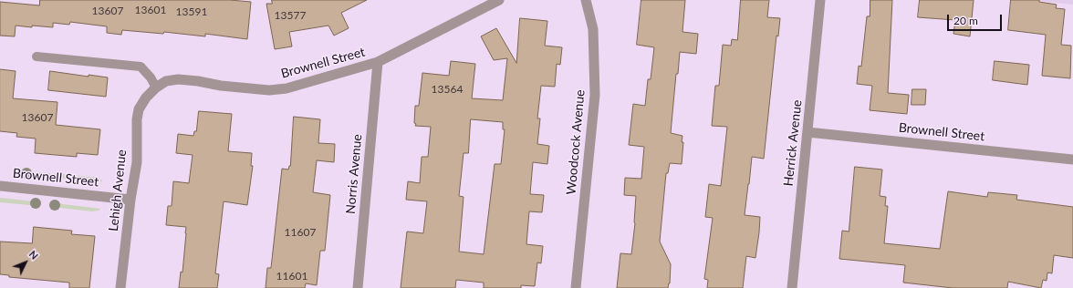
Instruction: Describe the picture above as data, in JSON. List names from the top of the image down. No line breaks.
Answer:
{"streets":{"street":["Brownell Street","Woodcock Avenue","Herrick Avenue","Norris Avenue","Lehigh Avenue"]},"crossings":[["Brownell Street","Herrick Avenue"],["Brownell Street","Norris Avenue"],["Brownell Street","Lehigh Avenue"]],"house_numbers":["13601","13607","13591","13577","13564","13607","11607","11601"],"scale_bar":"20 m","north":"top right"}
